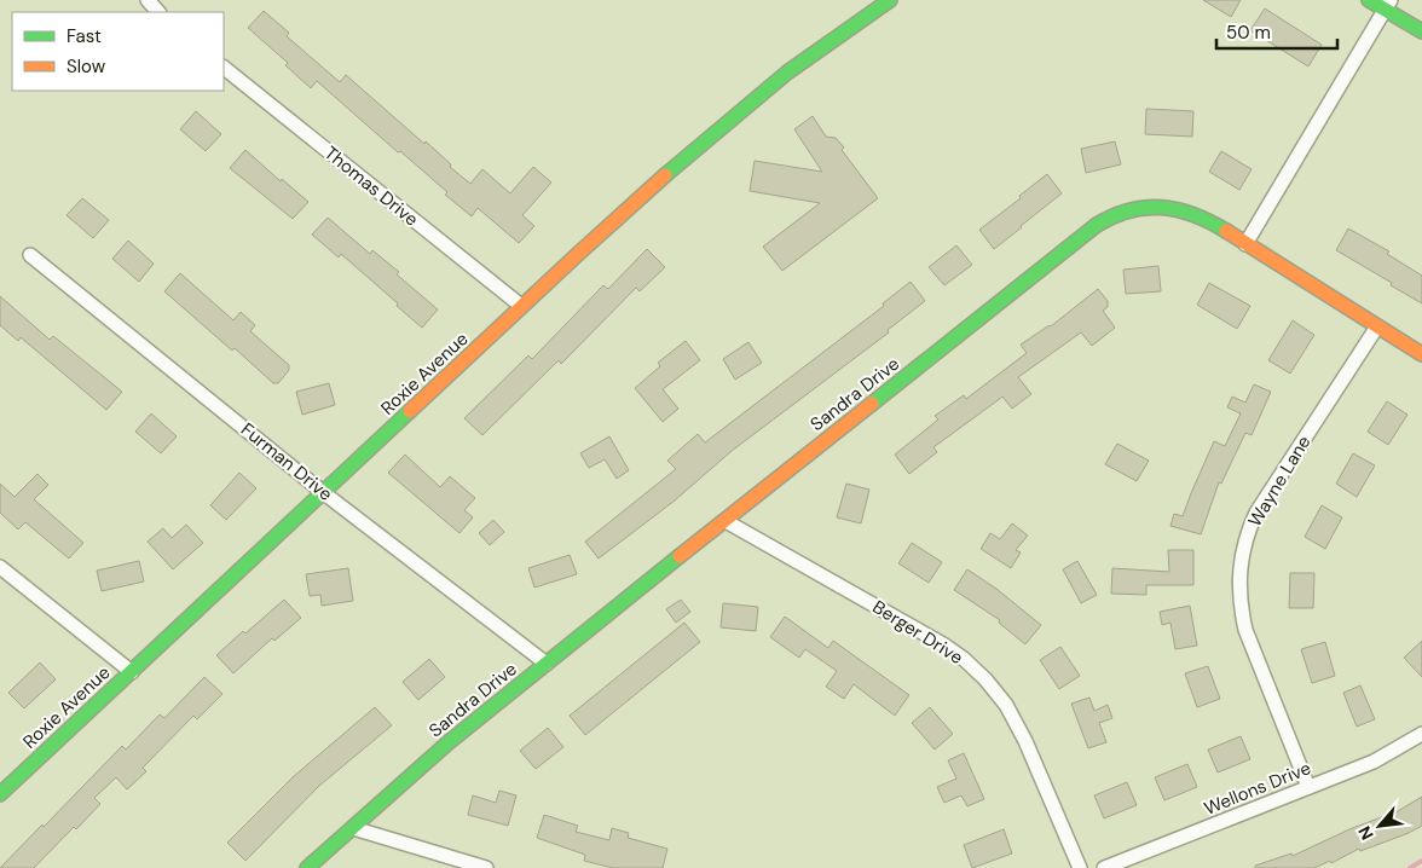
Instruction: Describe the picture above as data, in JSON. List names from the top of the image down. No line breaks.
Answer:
{"streets":{"street":["Thomas Drive","Roxie Avenue","Sandra Drive","Furman Drive","Wayne Lane","Berger Drive","Wellons Drive"]},"crossings":[["Thomas Drive","Roxie Avenue"],["Roxie Avenue","Furman Drive"],["Sandra Drive","Furman Drive"],["Sandra Drive","Wayne Lane"],["Sandra Drive","Berger Drive"],["Wayne Lane","Wellons Drive"]],"legend":["Fast","Slow"],"scale_bar":"50 m","north":"bottom left"}
